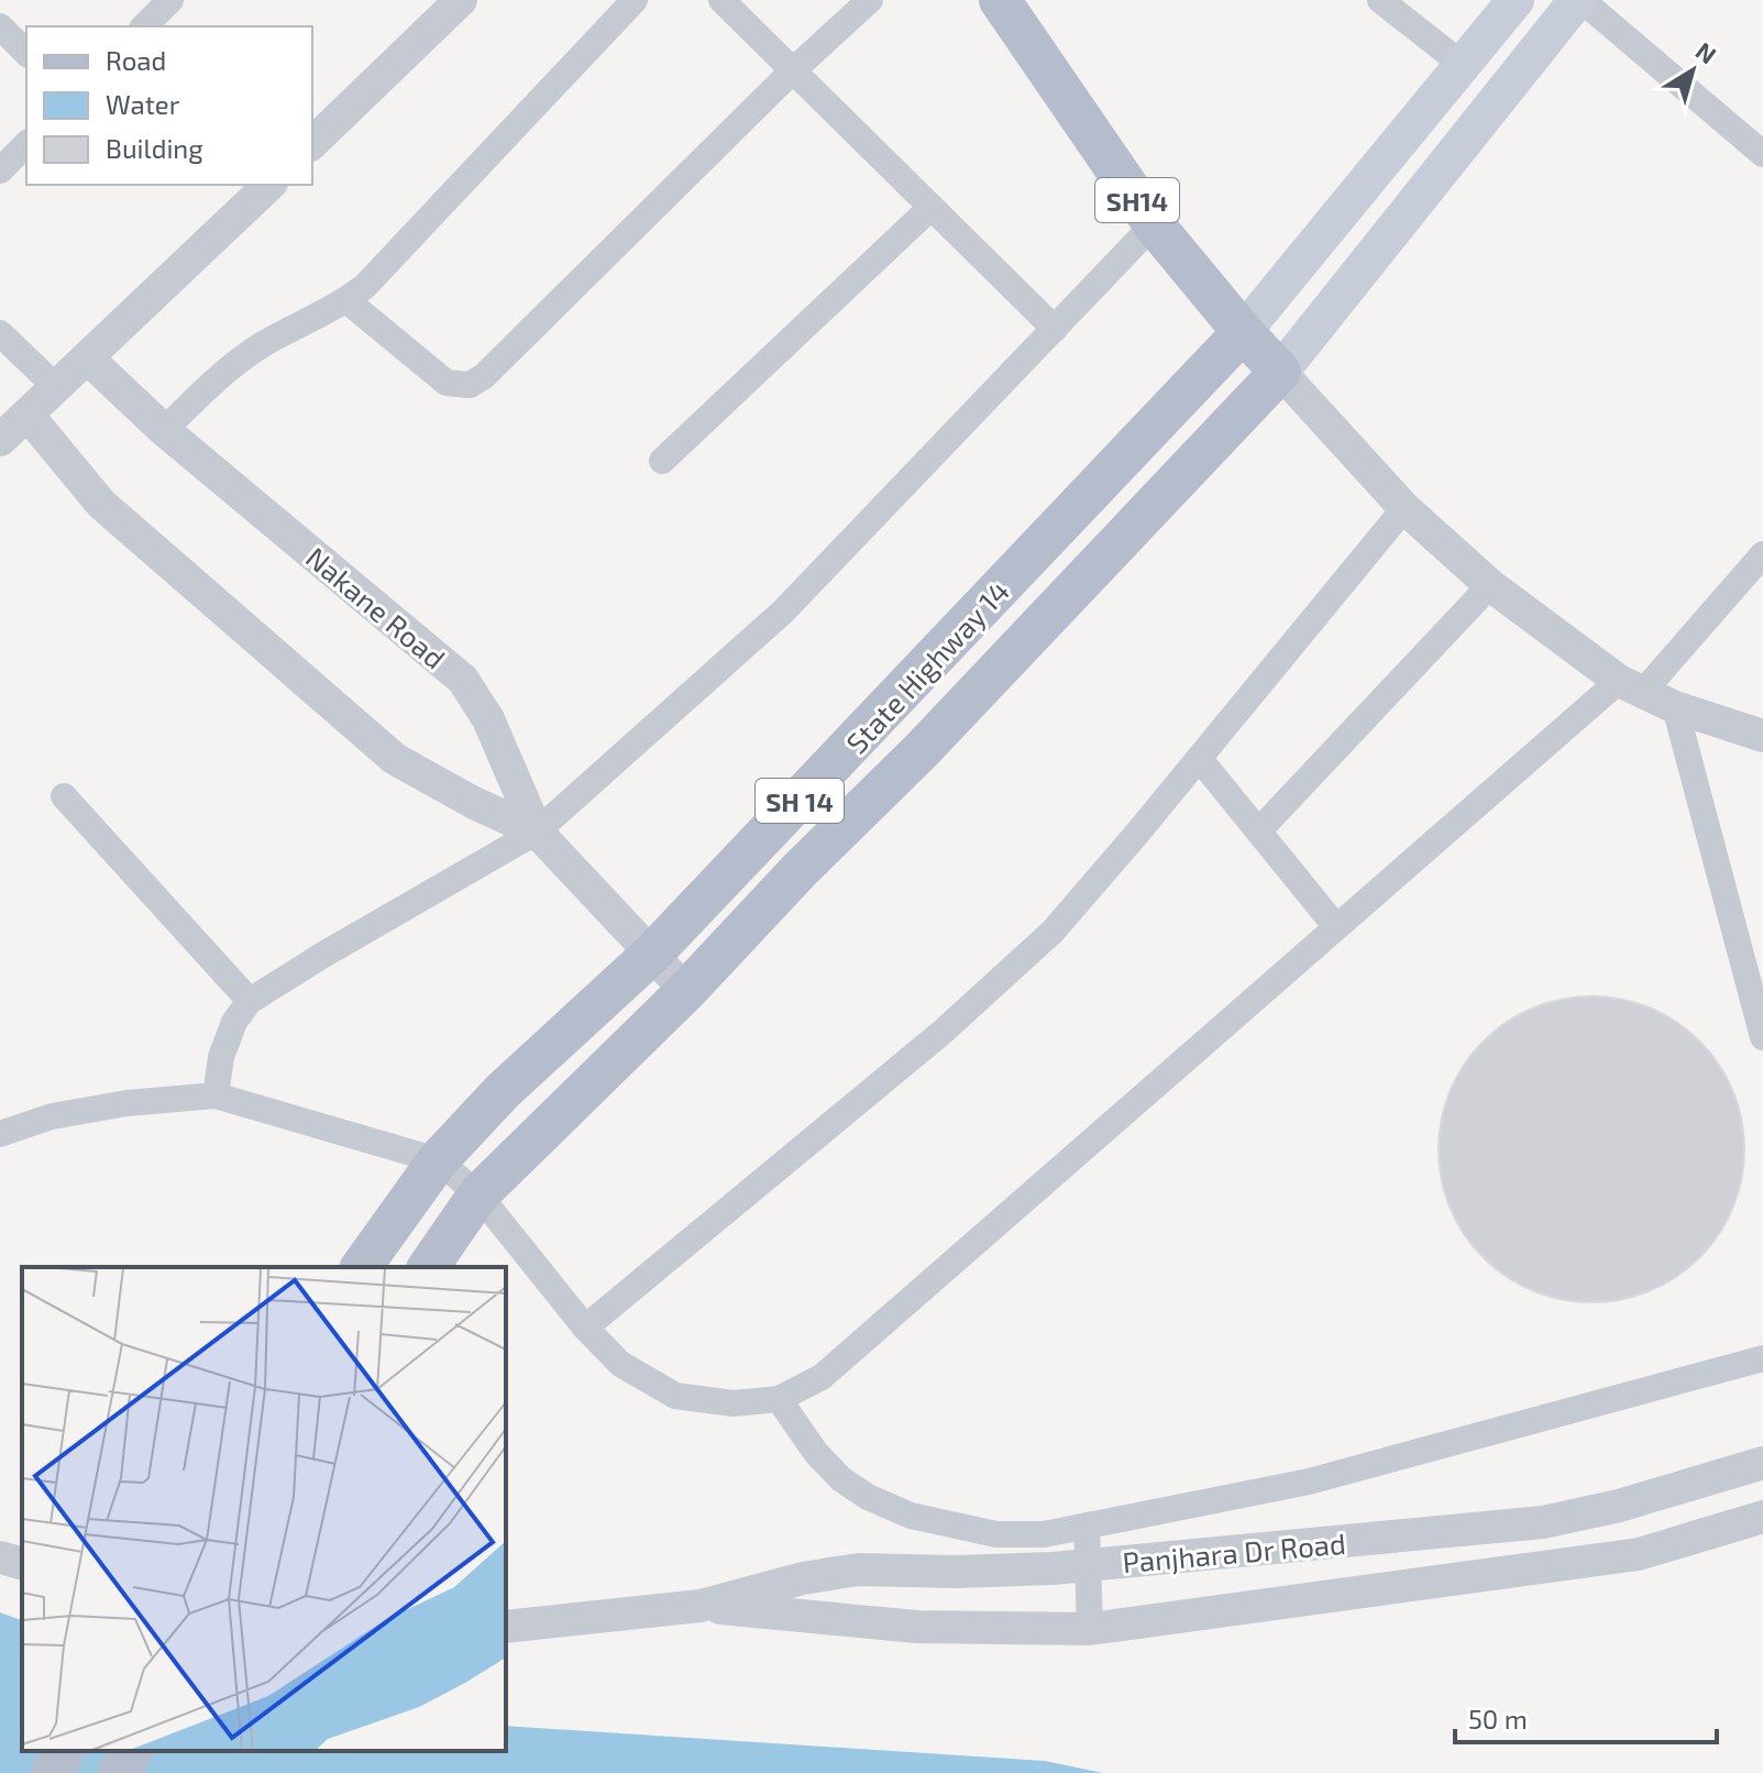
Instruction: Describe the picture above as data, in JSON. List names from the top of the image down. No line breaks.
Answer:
{"streets":{"main road":["SH14","State Highway 14","SH 14"],"street":["Nakane Road","Panjhara Dr Road"]},"crossings":[["SH14","State Highway 14"],["Nakane Road","State Highway 14"]],"legend":["Road","Water","Building"],"scale_bar":"50 m","north":"top right"}
